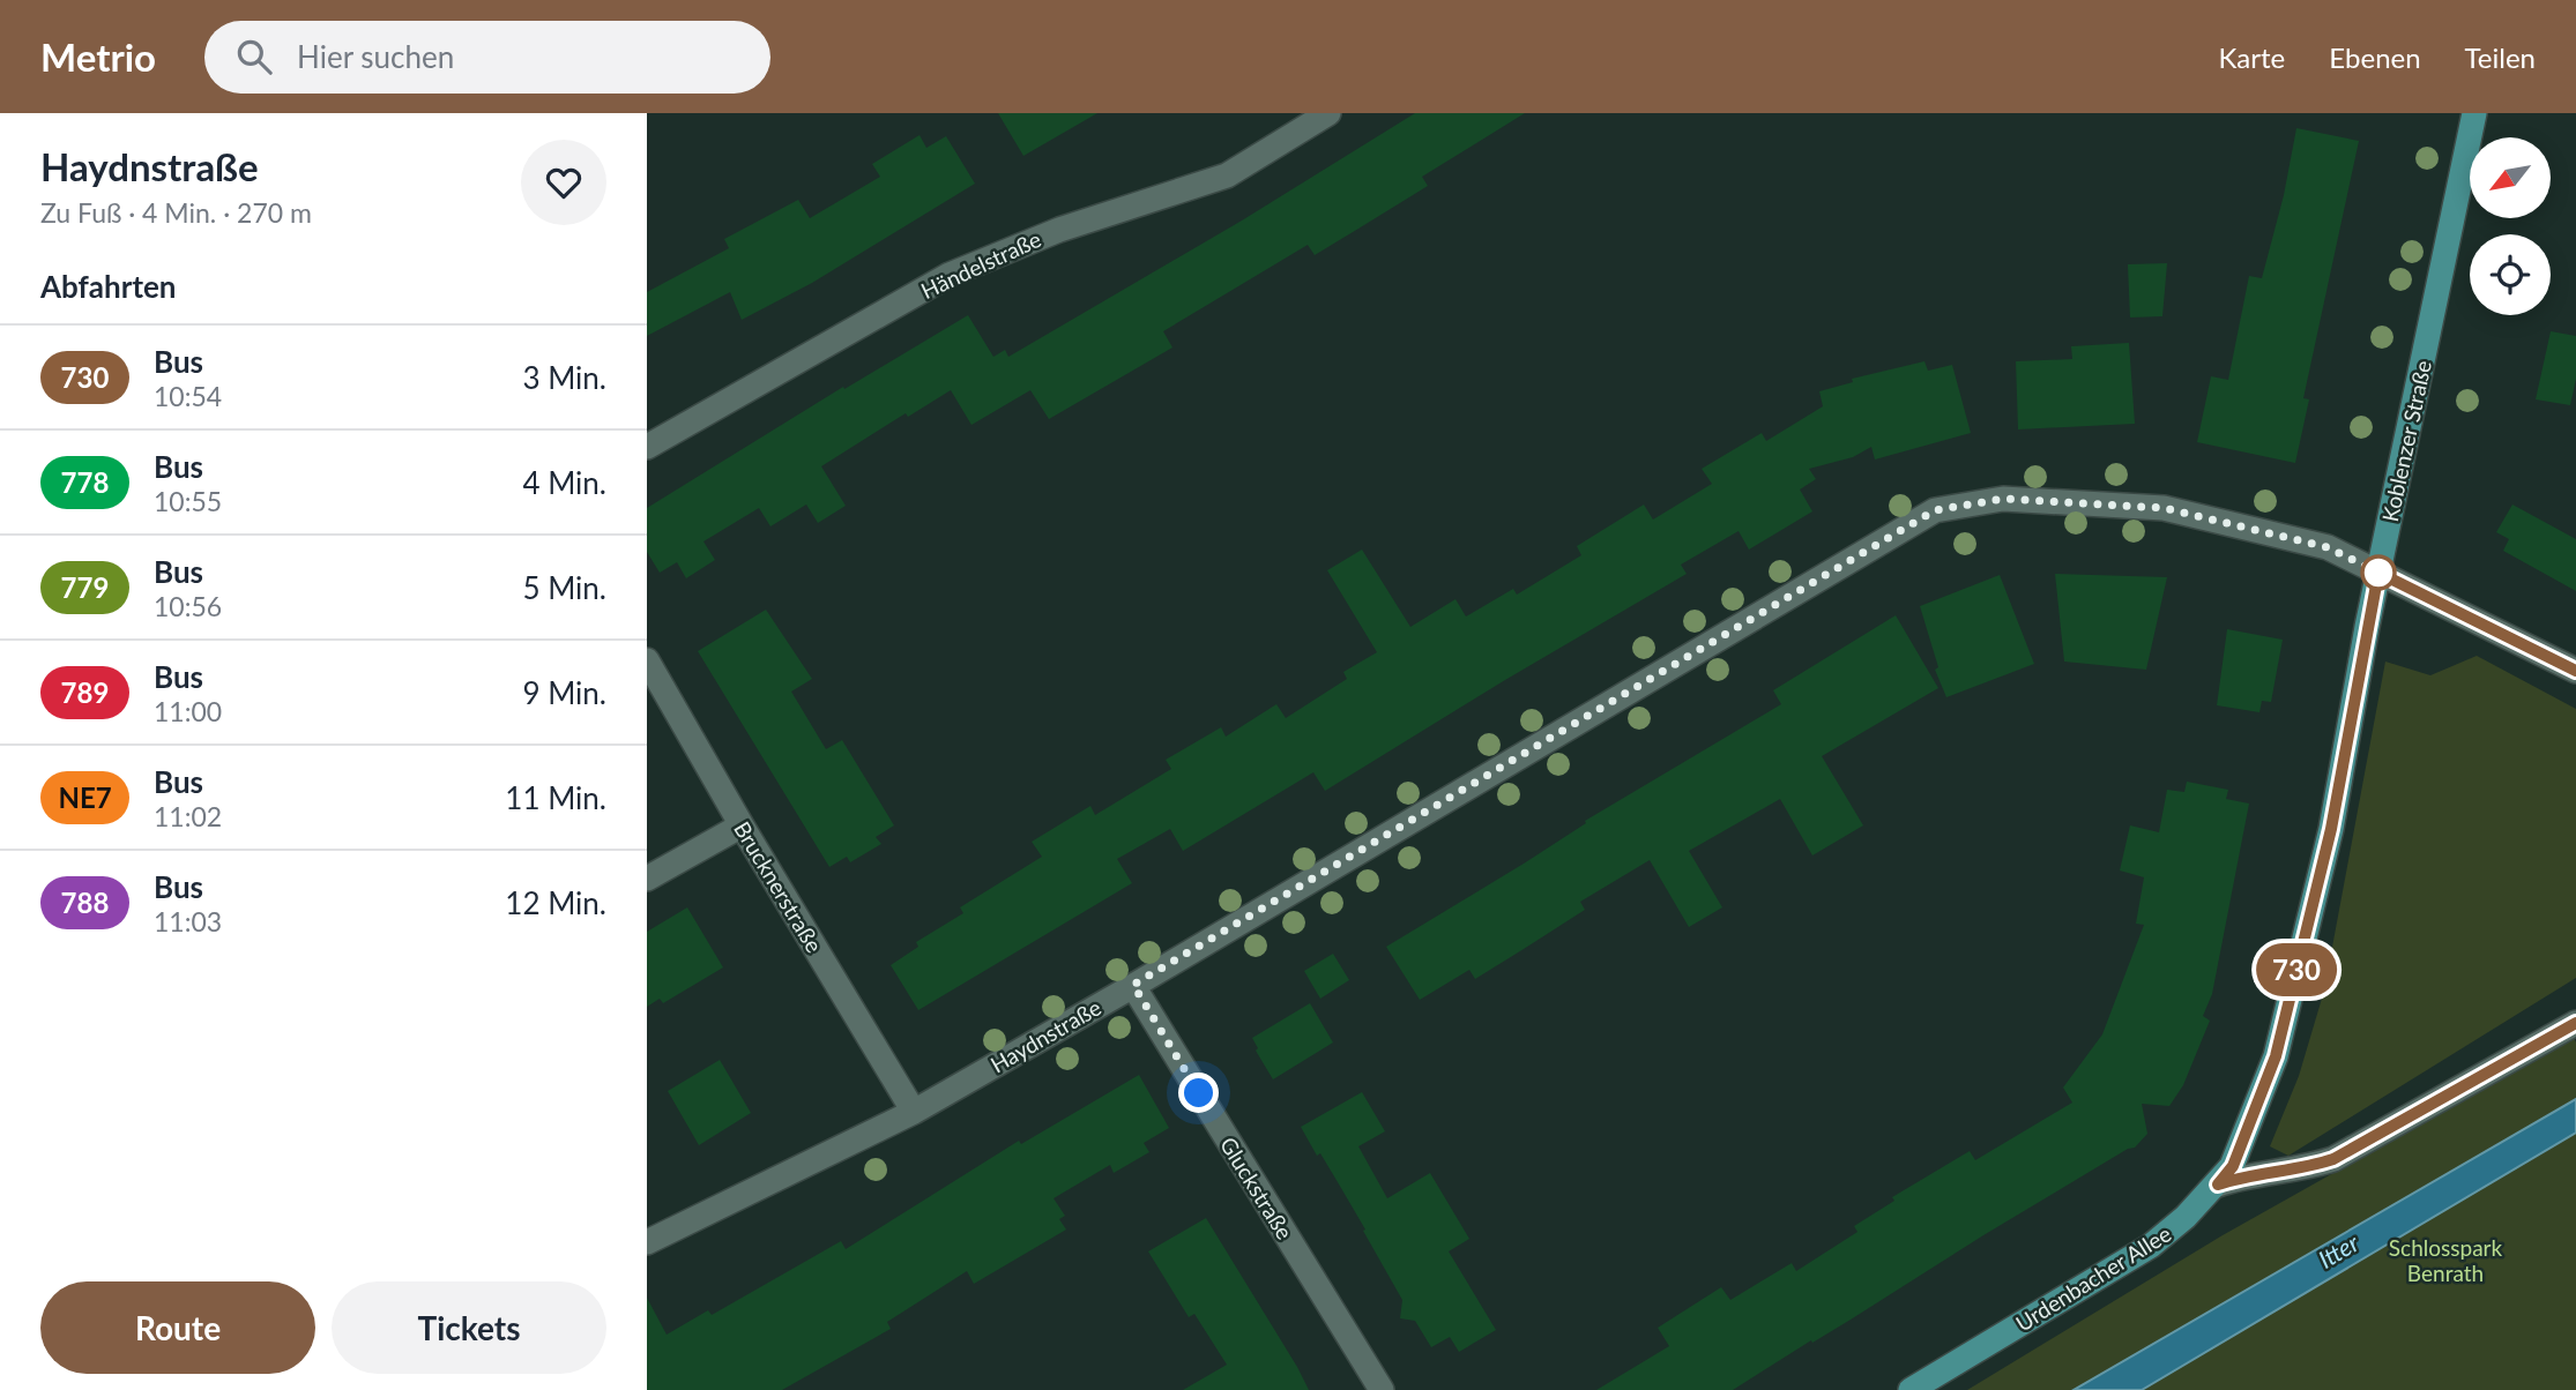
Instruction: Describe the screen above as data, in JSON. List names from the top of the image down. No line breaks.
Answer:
{"streets":{"main road":["Koblenzer Straße","Urdenbacher Allee"],"street":["Händelstraße","Brucknerstraße","Haydnstraße","Gluckstraße"]},"crossings":[["Koblenzer Straße","Haydnstraße"],["Koblenzer Straße","Urdenbacher Allee"],["Brucknerstraße","Haydnstraße"],["Haydnstraße","Gluckstraße"]],"water":["Itter"],"parks":["Schlosspark Benrath"],"lines":["bus line 730"],"north":"bottom left","page":{"header":"Metrio","search":"Hier suchen","nav":["Karte","Ebenen","Teilen"],"heading":[["Haydnstraße","Zu Fuß · 4 Min. · 270 m"],"Abfahrten"],"on_map":"730","list":[{"mark":"730","name":"Bus","note":"10:54","value":"3 Min."},{"mark":"778","name":"Bus","note":"10:55","value":"4 Min."},{"mark":"779","name":"Bus","note":"10:56","value":"5 Min."},{"mark":"789","name":"Bus","note":"11:00","value":"9 Min."},{"mark":"NE7","name":"Bus","note":"11:02","value":"11 Min."},{"mark":"788","name":"Bus","note":"11:03","value":"12 Min."}],"buttons":["Route","Tickets"]}}
